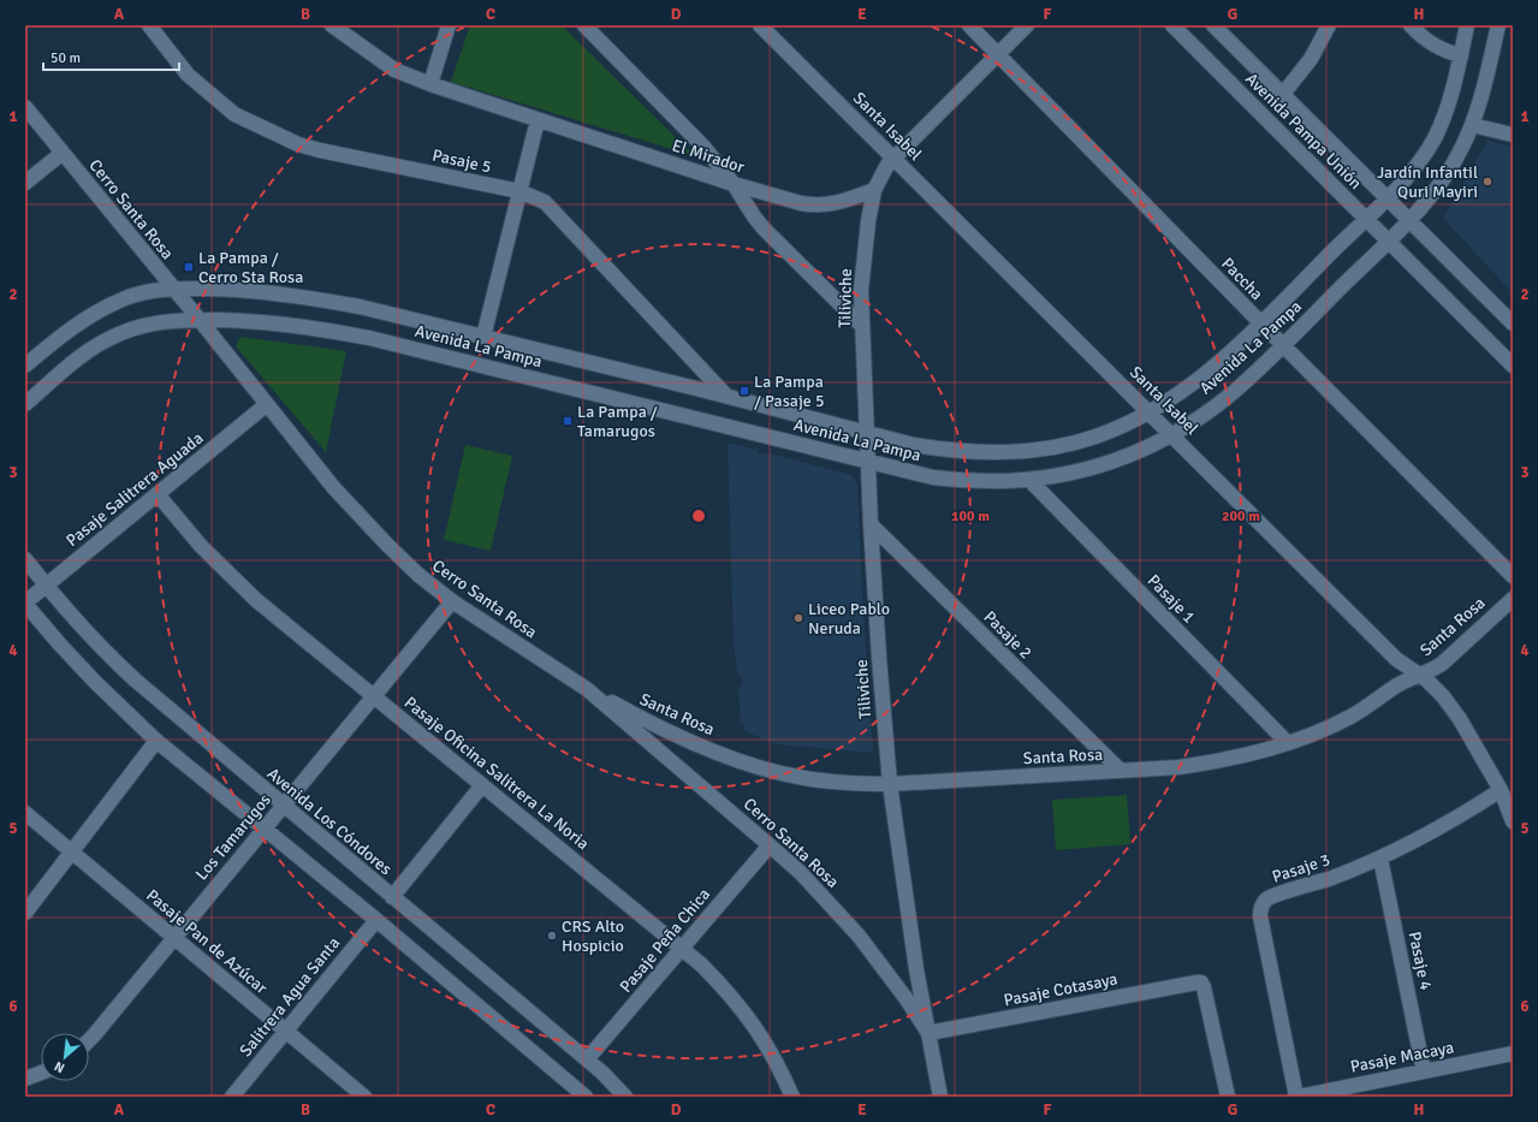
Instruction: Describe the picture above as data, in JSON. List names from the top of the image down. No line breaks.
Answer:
{"streets":{"street":["Santa Isabel","Avenida Pampa Unión","El Mirador","Pasaje 5","Cerro Santa Rosa","Paccha","Tiliviche","Avenida La Pampa","Pasaje Salitrera Aguada","Pasaje 1","Santa Rosa","Pasaje 2","Pasaje Oficina Salitrera La Noria","Avenida Los Cóndores","Los Tamarugos","Pasaje 3","Pasaje Peña Chica","Pasaje Pan de Azúcar","Pasaje 4","Pasaje Cotasaya","Salitrera Agua Santa","Pasaje Macaya"]},"crossings":[["Santa Isabel","Avenida La Pampa"],["Santa Isabel","Santa Rosa"],["Santa Isabel","Pasaje 3"],["Avenida Pampa Unión","Avenida La Pampa"],["El Mirador","Tiliviche"],["Pasaje 5","Avenida La Pampa"],["Cerro Santa Rosa","Tiliviche"],["Cerro Santa Rosa","Avenida La Pampa"],["Cerro Santa Rosa","Pasaje Salitrera Aguada"],["Cerro Santa Rosa","Santa Rosa"],["Cerro Santa Rosa","Los Tamarugos"],["Cerro Santa Rosa","Pasaje Peña Chica"],["Cerro Santa Rosa","Pasaje Cotasaya"],["Paccha","Avenida La Pampa"],["Tiliviche","Avenida La Pampa"],["Tiliviche","Santa Rosa"],["Tiliviche","Pasaje 2"],["Tiliviche","Pasaje Cotasaya"],["Avenida La Pampa","Pasaje 1"],["Pasaje Salitrera Aguada","Pasaje Oficina Salitrera La Noria"],["Pasaje Salitrera Aguada","Avenida Los Cóndores"],["Pasaje 1","Santa Rosa"],["Santa Rosa","Pasaje 2"],["Pasaje Oficina Salitrera La Noria","Los Tamarugos"],["Pasaje Oficina Salitrera La Noria","Pasaje Peña Chica"],["Avenida Los Cóndores","Los Tamarugos"],["Avenida Los Cóndores","Pasaje Peña Chica"],["Los Tamarugos","Pasaje Pan de Azúcar"],["Pasaje 3","Pasaje 4"],["Pasaje 3","Pasaje Macaya"],["Pasaje Pan de Azúcar","Salitrera Agua Santa"],["Pasaje 4","Pasaje Macaya"]],"places":{"other":["Jardín Infantil Quri Mayiri","Liceo Pablo Neruda","CRS Alto Hospicio"],"transit":["La Pampa / Cerro Sta Rosa","La Pampa / Pasaje 5","La Pampa / Tamarugos"]},"scale_bar":"50 m","north":"bottom left","grid":{"columns":["A","B","C","D","E","F","G","H"],"rows":["1","2","3","4","5","6"]},"rings":["100 m","200 m"]}
